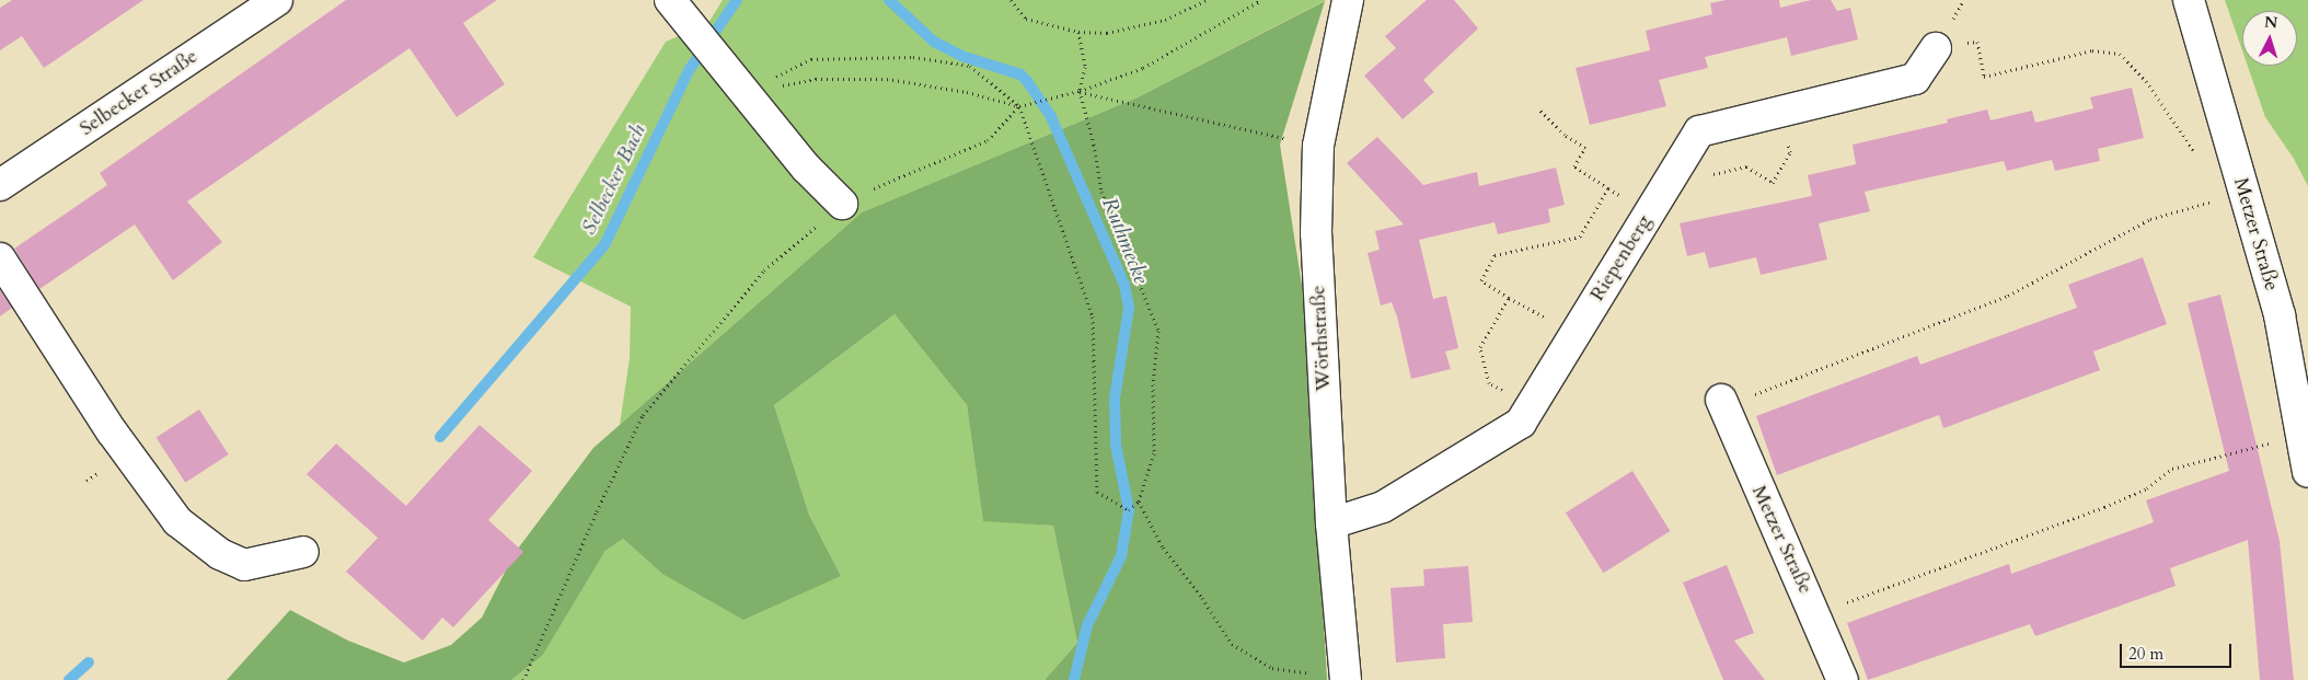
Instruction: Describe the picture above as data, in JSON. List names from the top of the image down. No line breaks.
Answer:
{"streets":{"street":["Selbecker Straße","Metzer Straße","Riepenberg","Wörthstraße"]},"crossings":[["Riepenberg","Wörthstraße"]],"water":["Selbecker Bach","Ruthmecke"],"scale_bar":"20 m","north":"top"}
